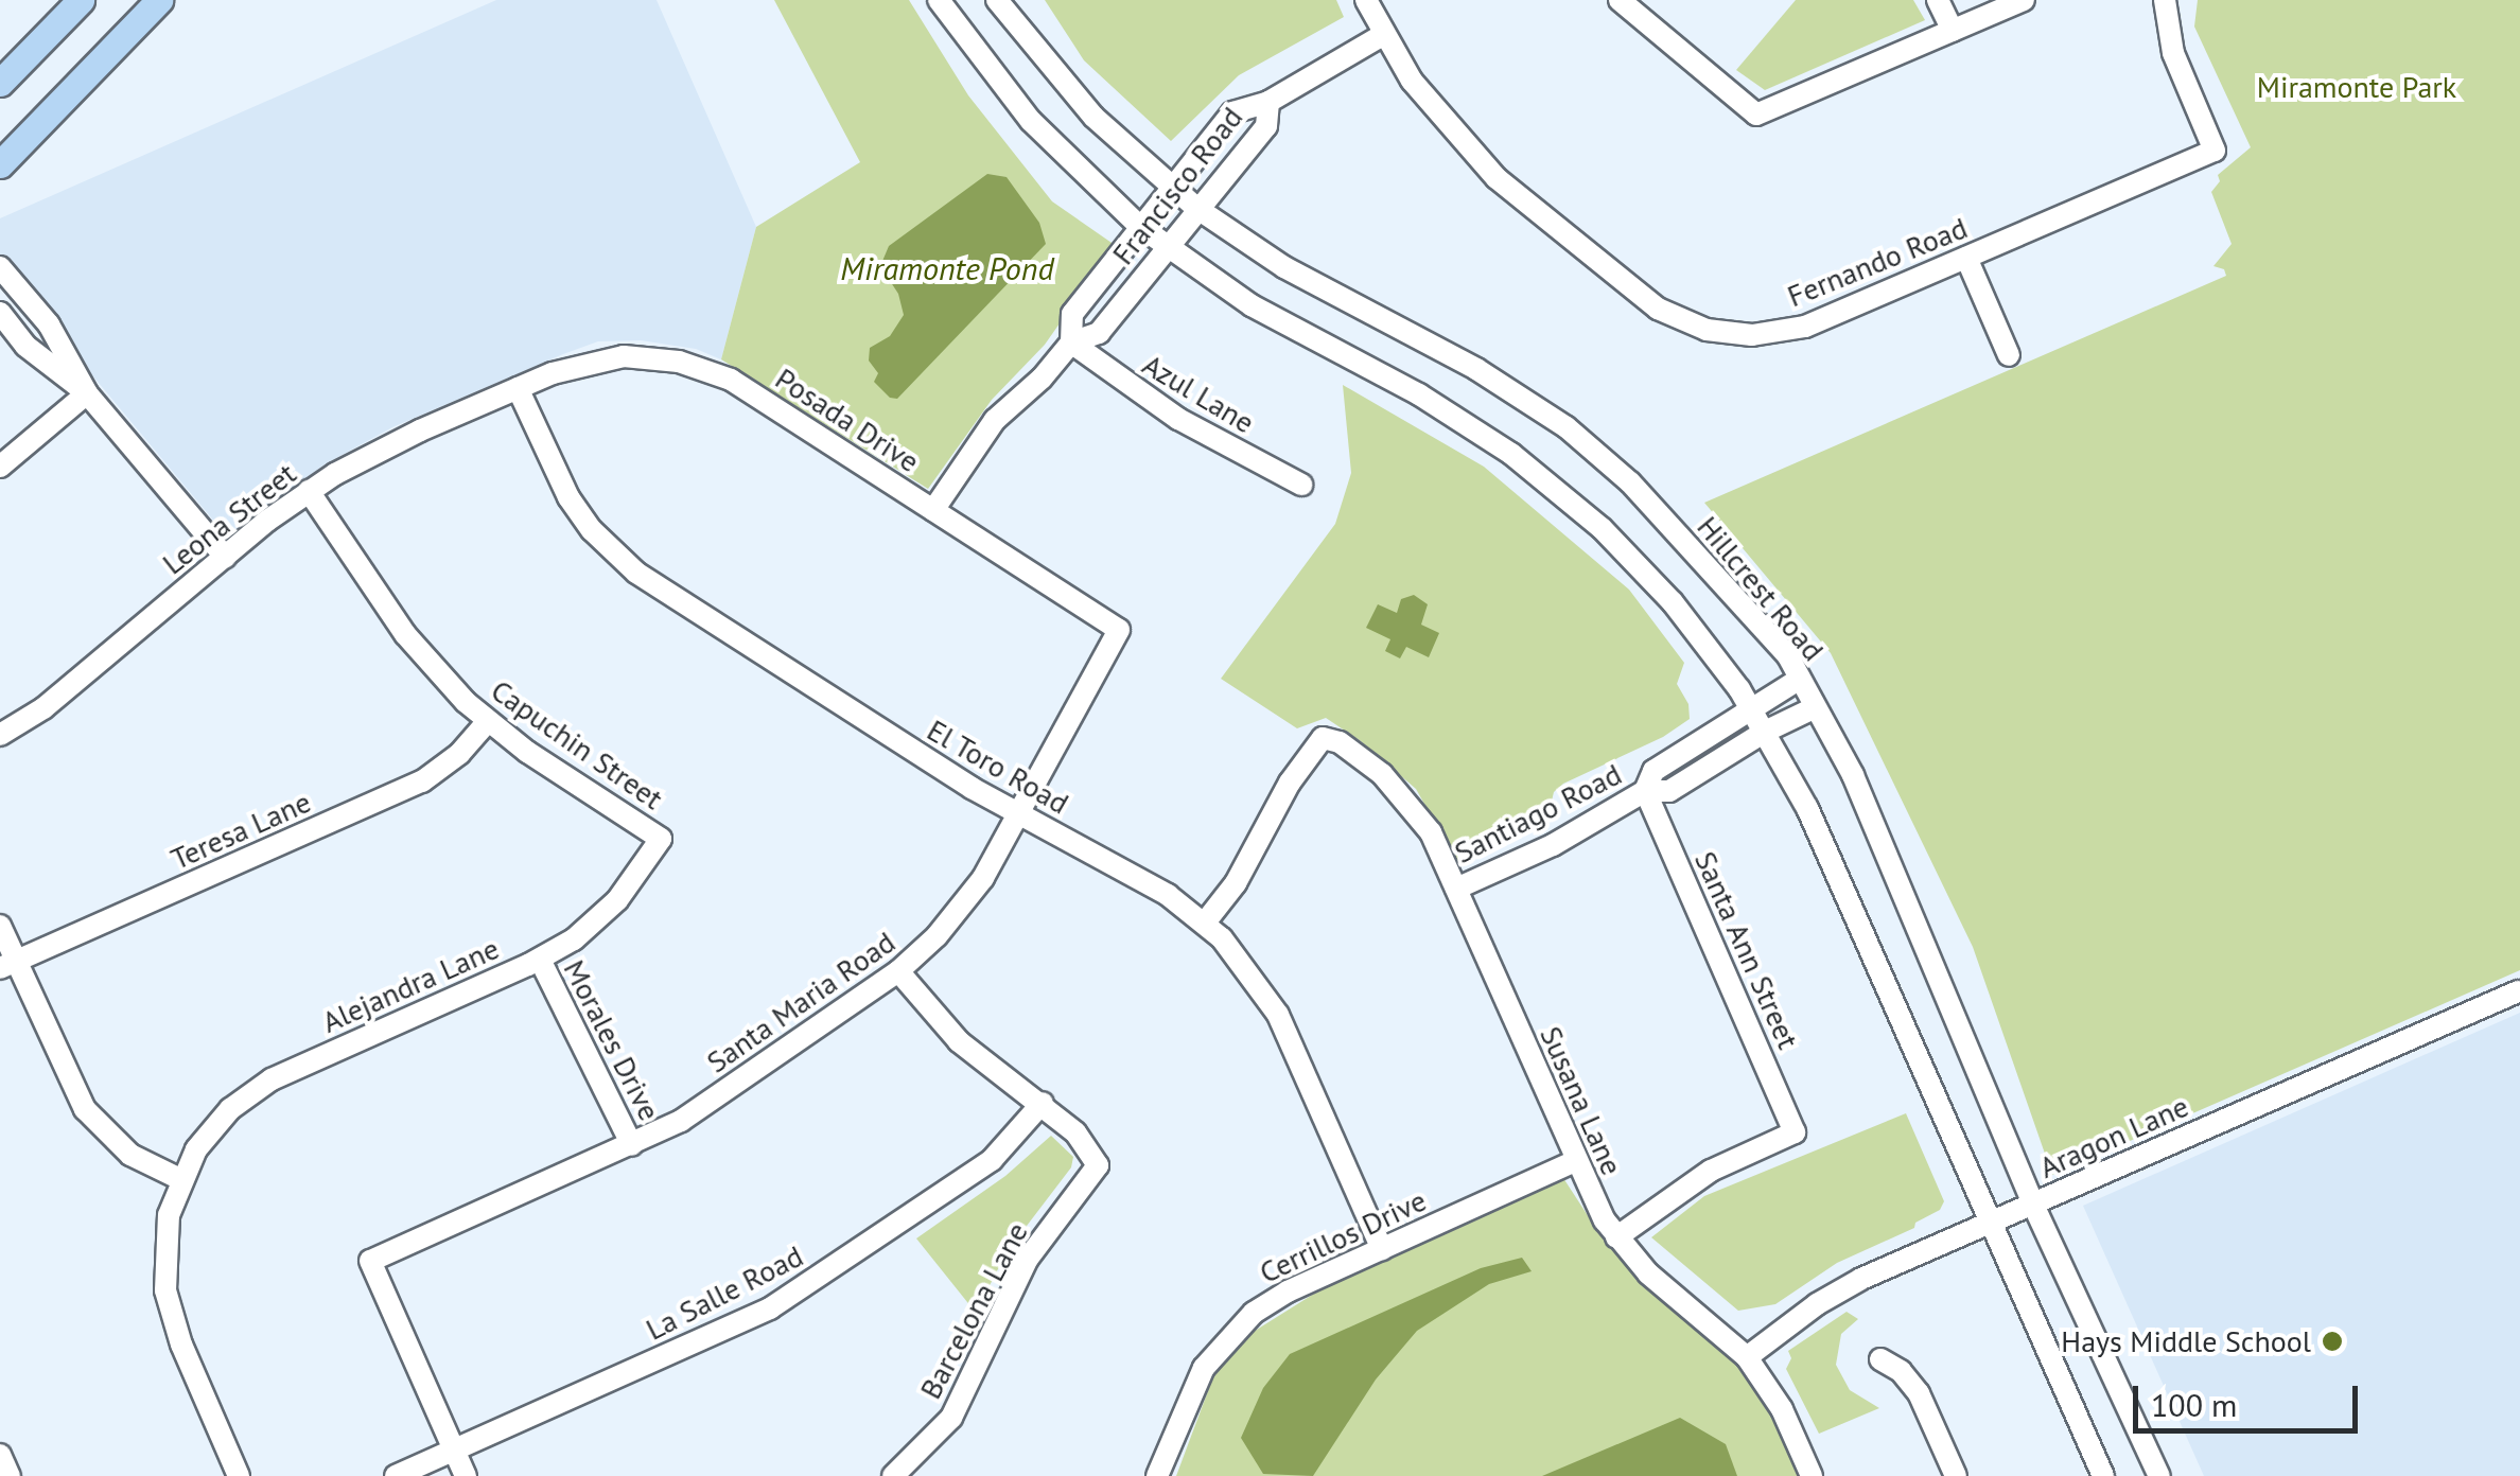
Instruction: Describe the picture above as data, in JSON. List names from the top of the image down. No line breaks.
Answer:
{"streets":{"street":["Francisco Road","Fernando Road","Azul Lane","Posada Drive","Leona Street","Hillcrest Road","Capuchin Street","El Toro Road","Santiago Road","Teresa Lane","Santa Ann Street","Alejandra Lane","Santa Maria Road","Morales Drive","Susana Lane","Aragon Lane","Cerrillos Drive","La Salle Road","Barcelona Lane"]},"crossings":[["Francisco Road","Azul Lane"],["Francisco Road","Posada Drive"],["Francisco Road","Hillcrest Road"],["Posada Drive","Leona Street"],["Posada Drive","El Toro Road"],["Posada Drive","Santa Maria Road"],["Leona Street","Capuchin Street"],["Leona Street","El Toro Road"],["Hillcrest Road","Santiago Road"],["Hillcrest Road","Aragon Lane"],["Capuchin Street","Teresa Lane"],["Capuchin Street","Alejandra Lane"],["El Toro Road","Santa Maria Road"],["El Toro Road","Susana Lane"],["El Toro Road","Cerrillos Drive"],["Santiago Road","Santa Ann Street"],["Santiago Road","Susana Lane"],["Santa Ann Street","Susana Lane"],["Alejandra Lane","Morales Drive"],["Santa Maria Road","Morales Drive"],["Santa Maria Road","La Salle Road"],["Susana Lane","Aragon Lane"],["Susana Lane","Cerrillos Drive"],["La Salle Road","Barcelona Lane"]],"water":["Miramonte Pond"],"parks":["Miramonte Park"],"places":["Hays Middle School"],"scale_bar":"100 m"}
